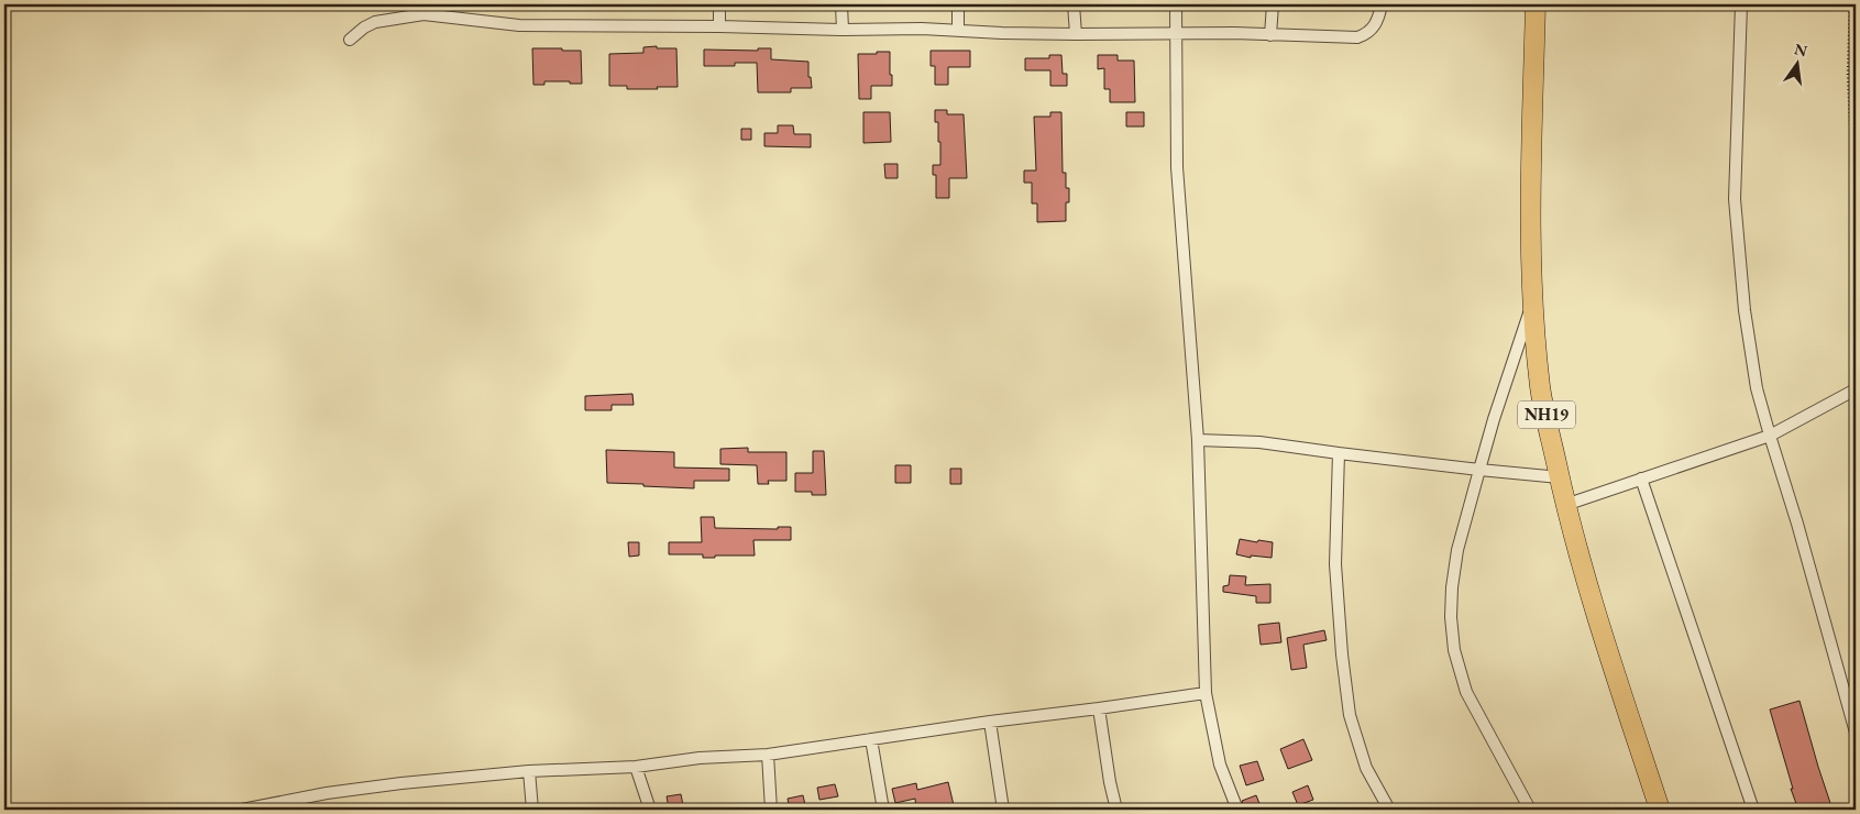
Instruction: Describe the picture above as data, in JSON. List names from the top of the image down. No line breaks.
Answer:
{"streets":{"highway":["NH19"]},"north":"top"}
